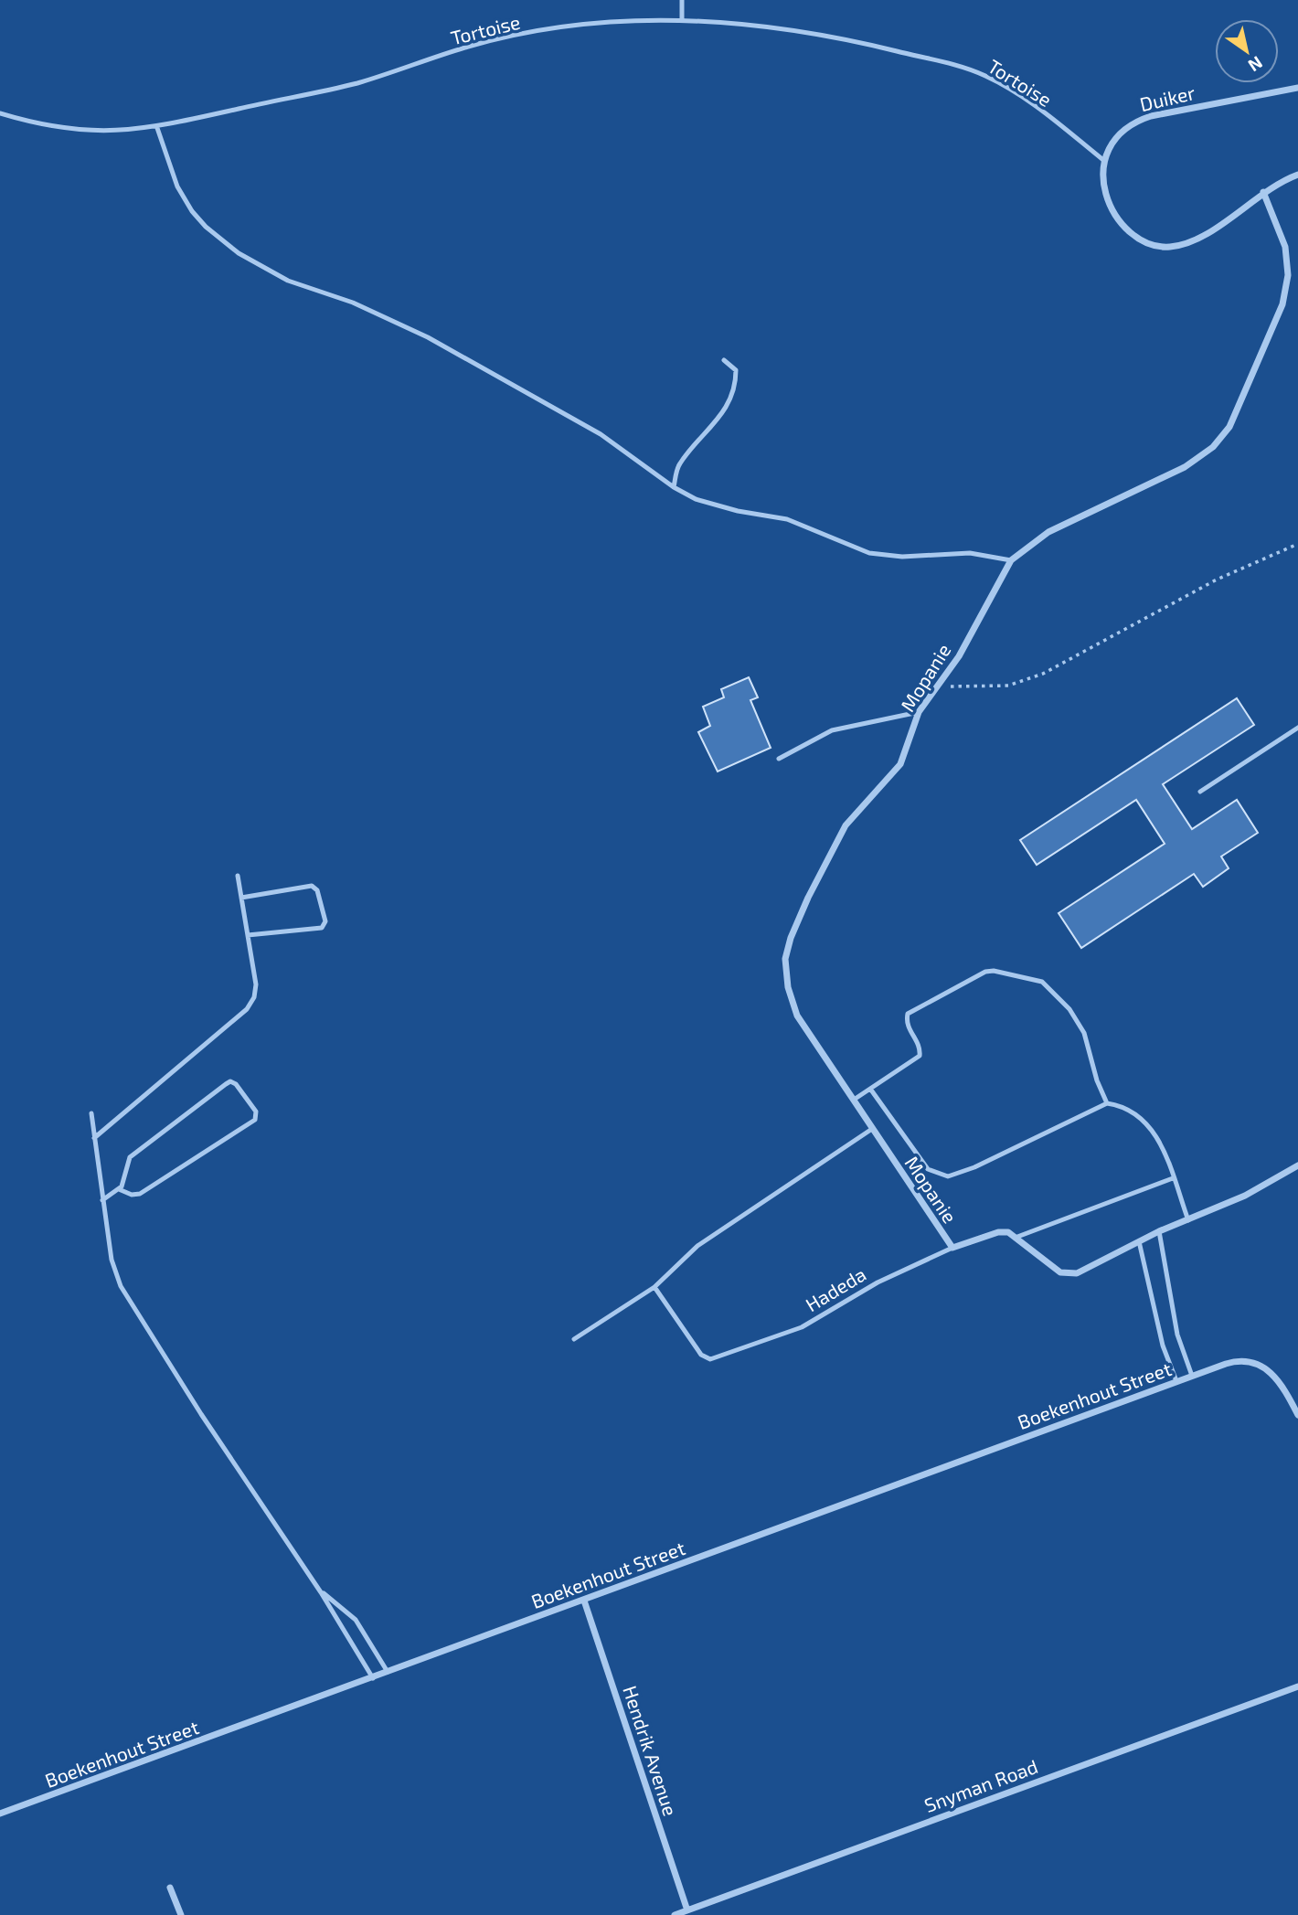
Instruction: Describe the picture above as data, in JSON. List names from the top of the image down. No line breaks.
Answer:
{"streets":{"street":["Duiker","Mopanie","Hadeda","Boekenhout Street","Hendrik Avenue","Snyman Road"],"lane":["Tortoise"]},"crossings":[["Tortoise","Duiker"],["Mopanie","Hadeda"],["Boekenhout Street","Hendrik Avenue"],["Hendrik Avenue","Snyman Road"]],"north":"bottom right"}
